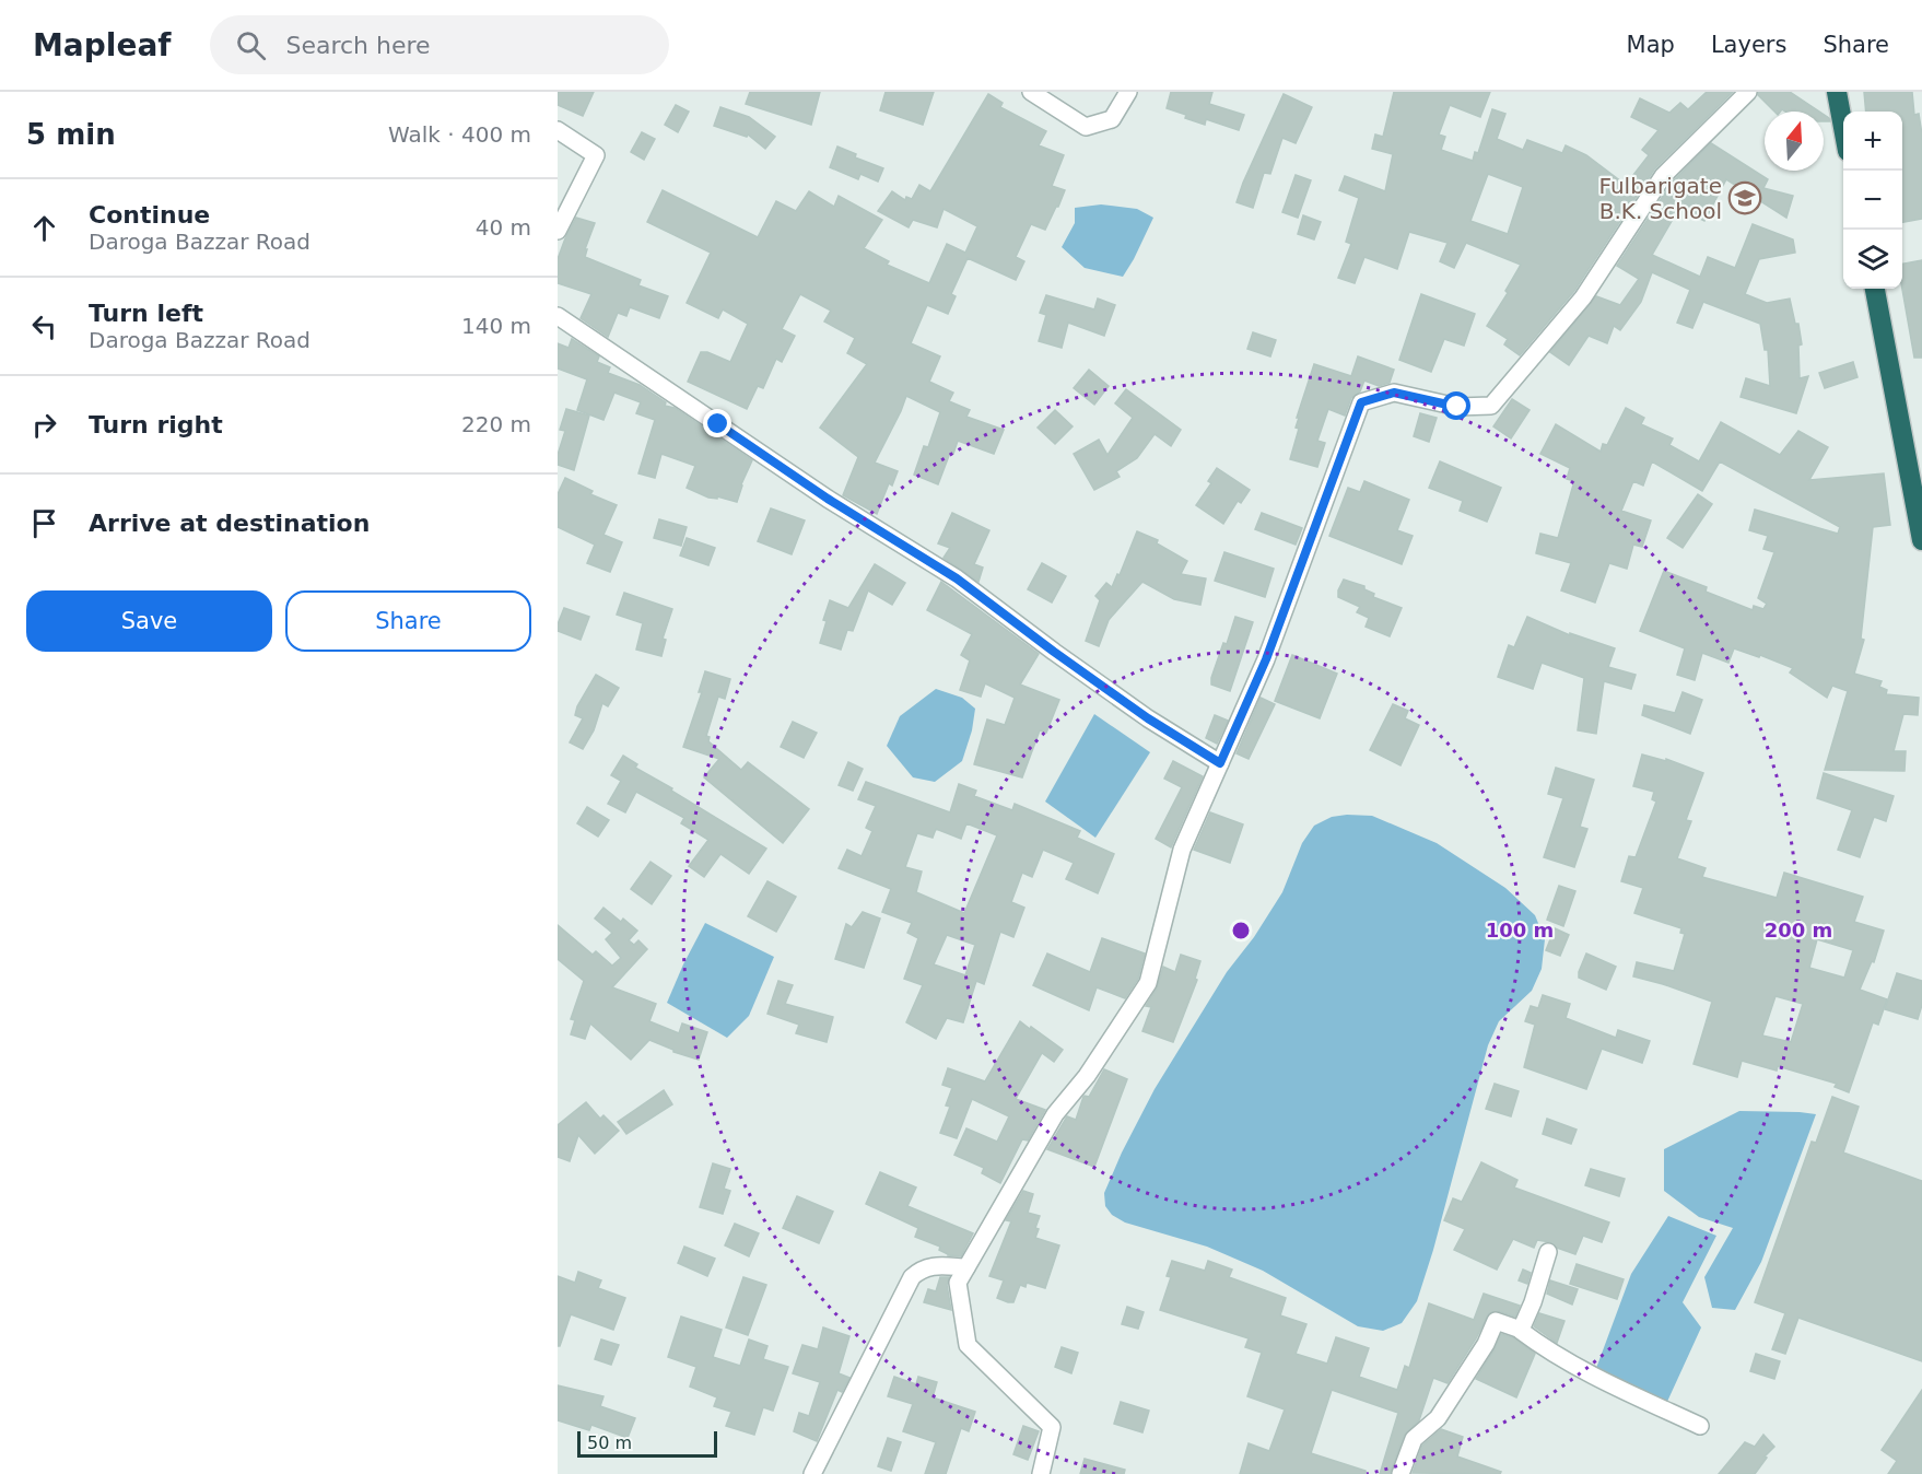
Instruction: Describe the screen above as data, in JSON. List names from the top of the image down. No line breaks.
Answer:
{"places":{"school or university":["Fulbarigate B.K. School"]},"scale_bar":"50 m","north":"top","page":{"header":"Mapleaf","search":"Search here","nav":["Map","Layers","Share"],"heading":["5 min","Walk · 400 m"],"map_buttons":["+","−"],"list":[["Continue","Daroga Bazzar Road","40 m"],["Turn left","Daroga Bazzar Road","140 m"],["Turn right","220 m"],"Arrive at destination"],"buttons":["Save","Share"],"scale":"50 m"},"rings":["100 m","200 m"]}
